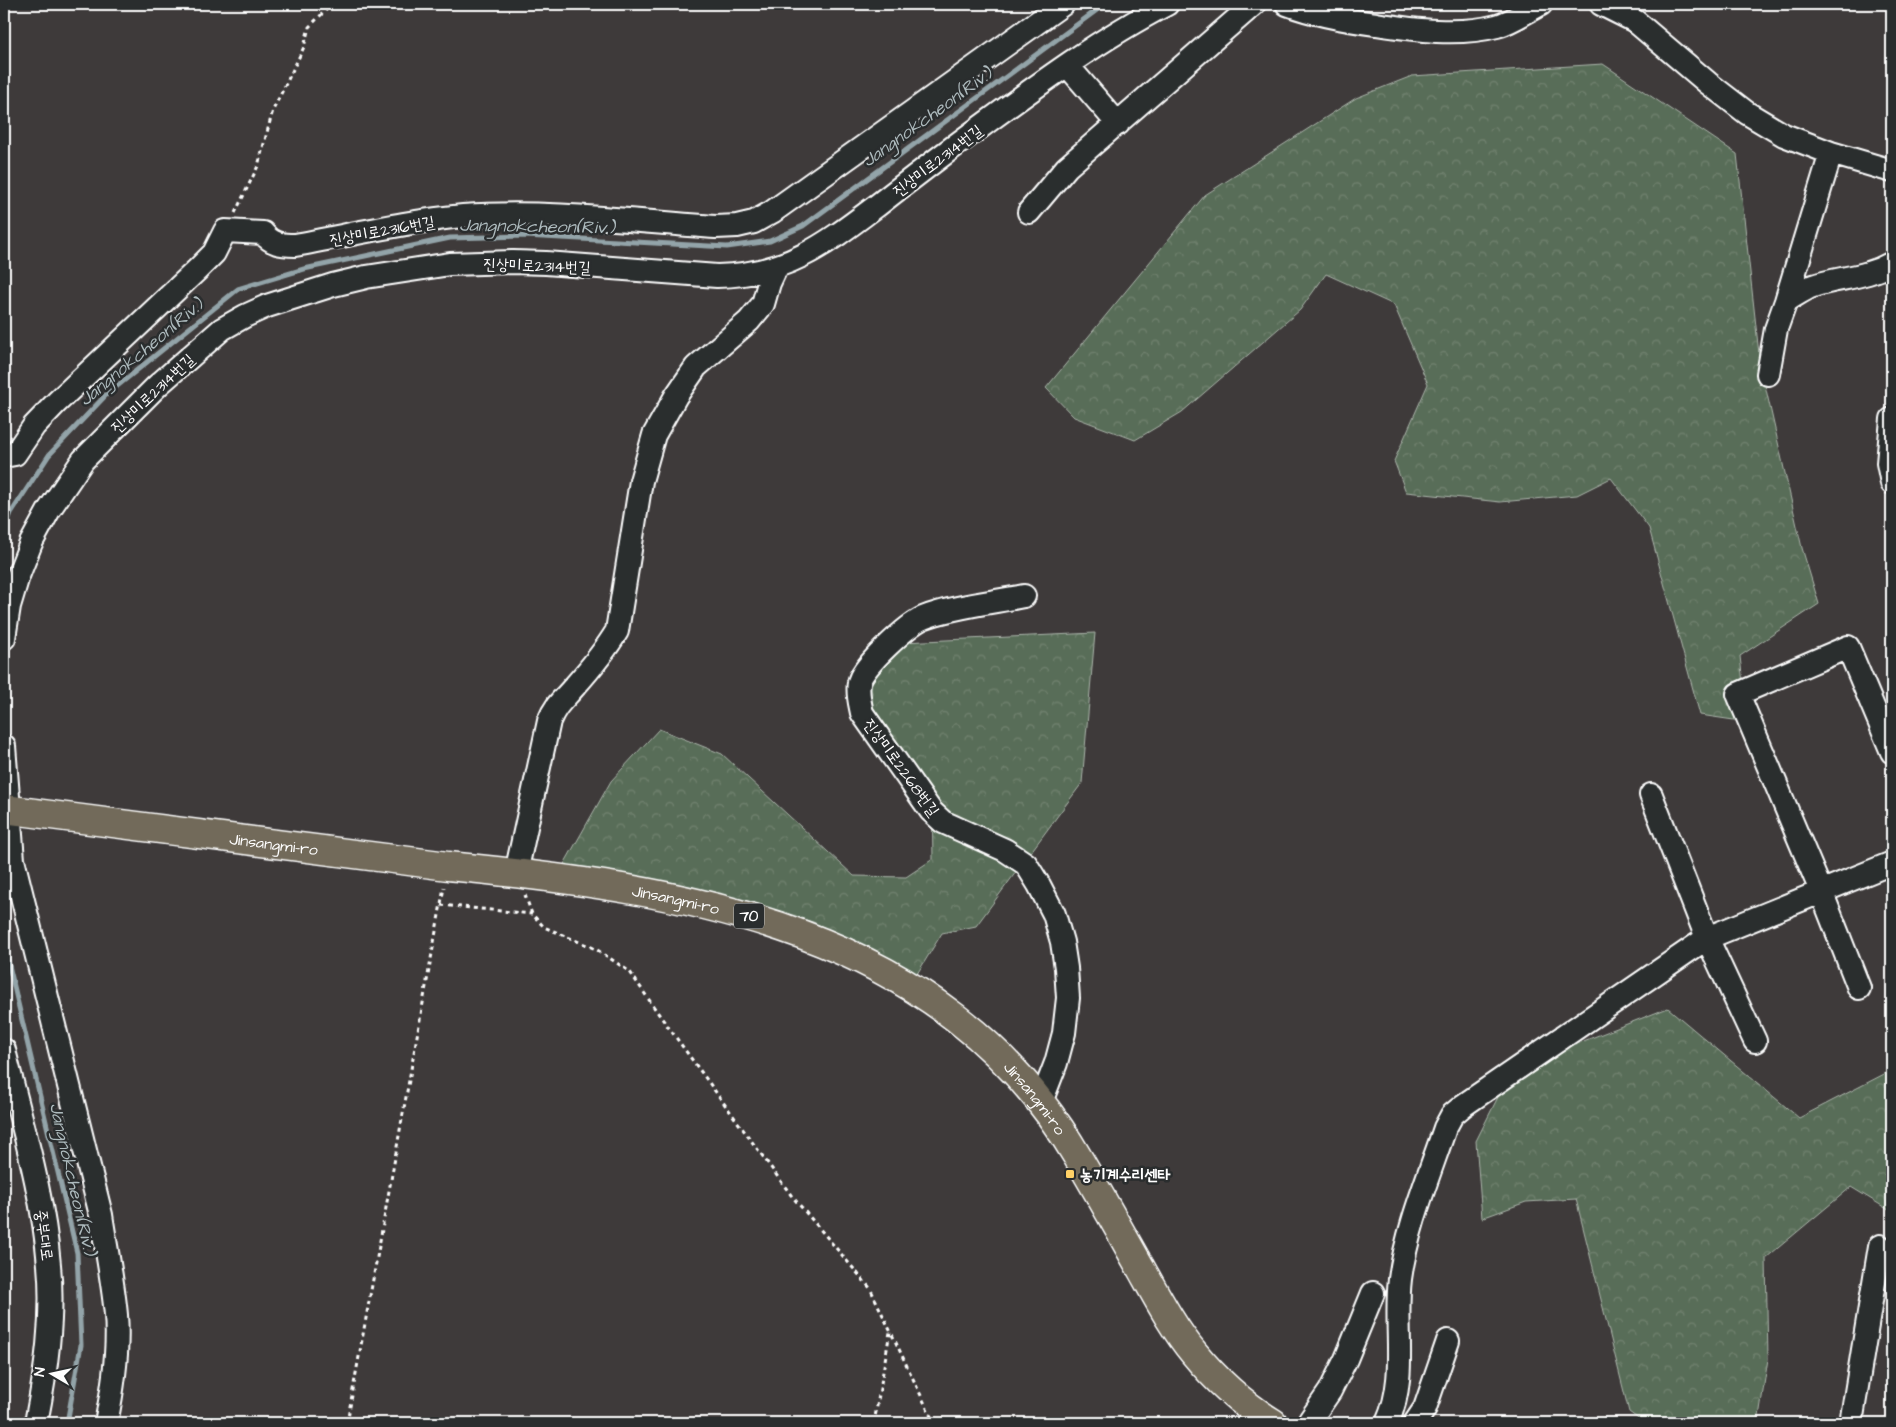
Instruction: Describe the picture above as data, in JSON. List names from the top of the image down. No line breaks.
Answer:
{"streets":{"main road":["Jinsangmi-ro","70"],"street":["진상미로2314번길","진상미로2316번길","진상미로2268번길","중부대로"]},"crossings":[["진상미로2268번길","Jinsangmi-ro"]],"water":["Jangnokcheon(Riv.)"],"places":{"transit":["농기계수리센타"]},"north":"left"}
